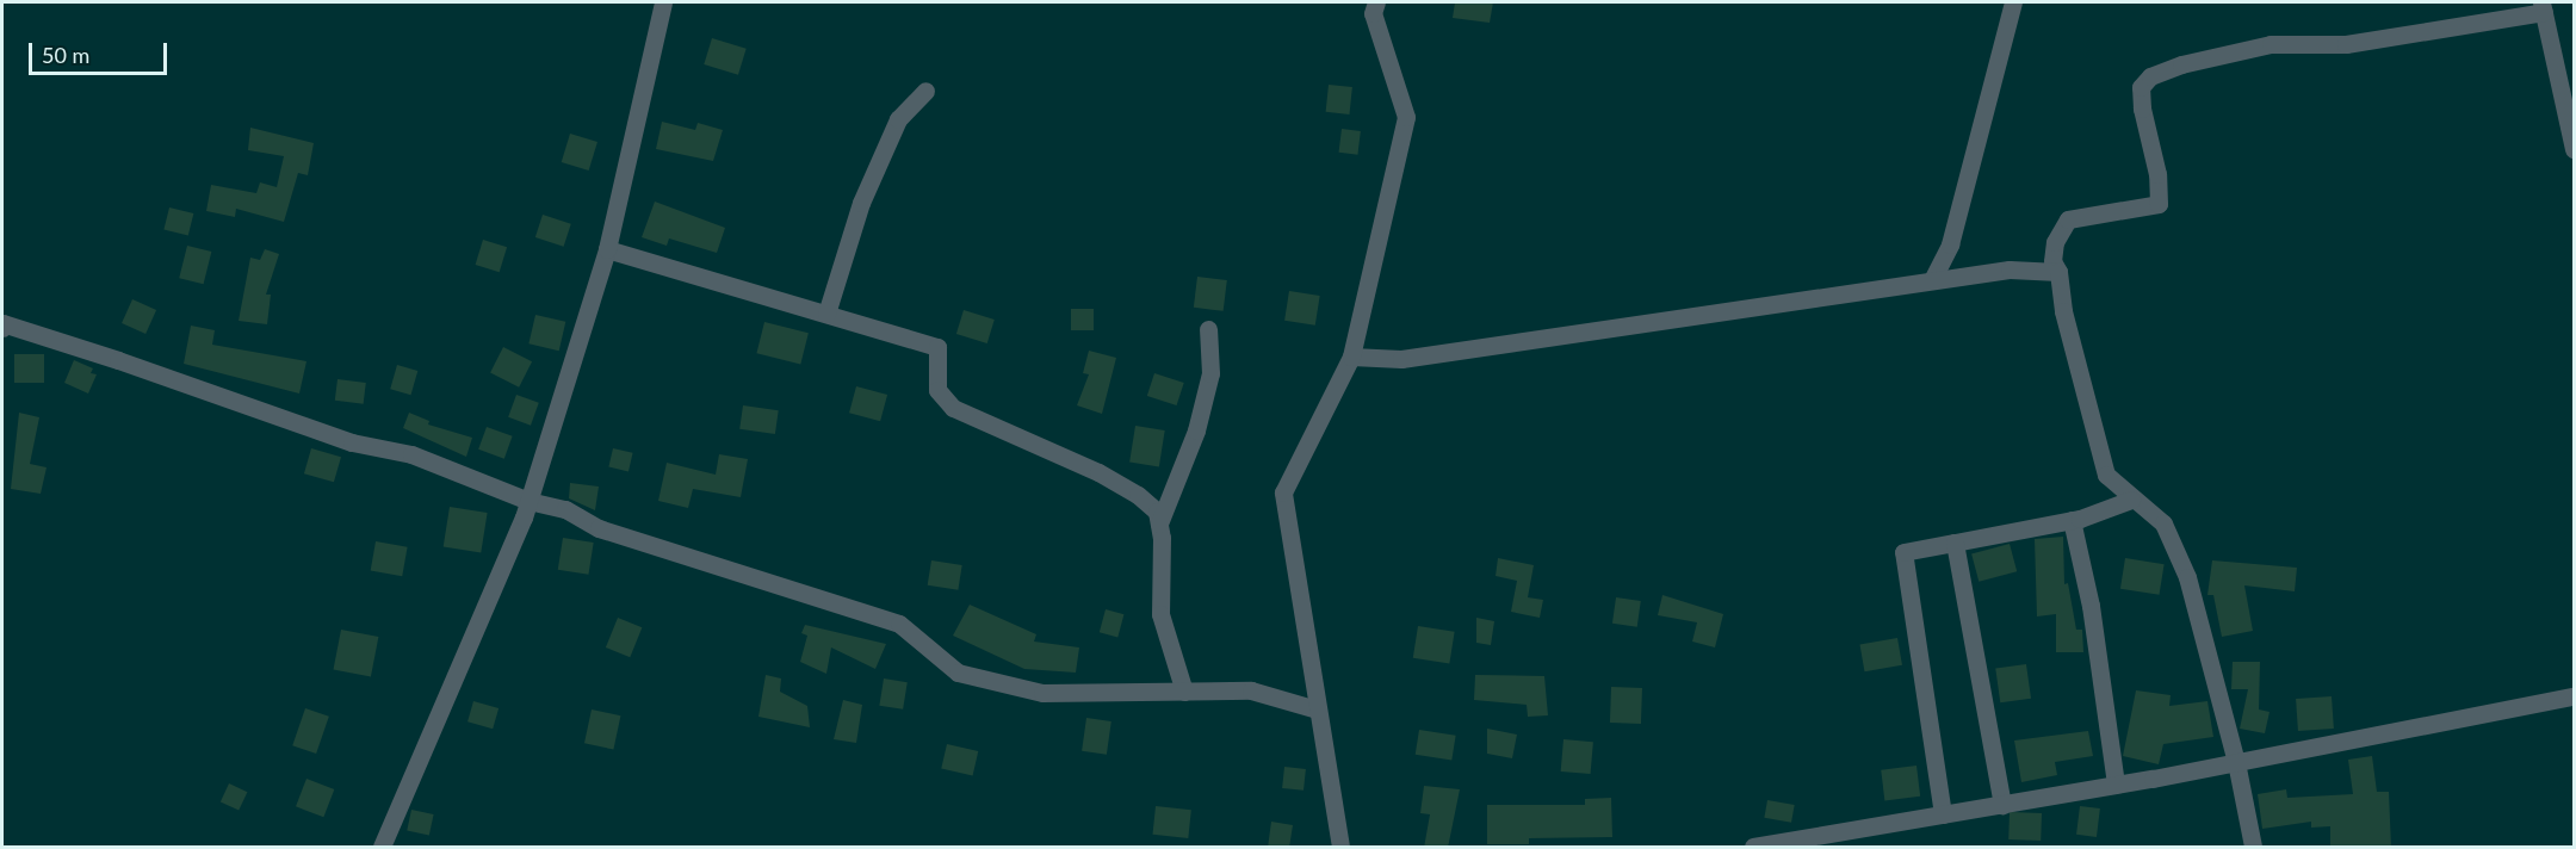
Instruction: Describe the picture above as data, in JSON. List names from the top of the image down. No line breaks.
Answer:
{"scale_bar":"50 m"}
